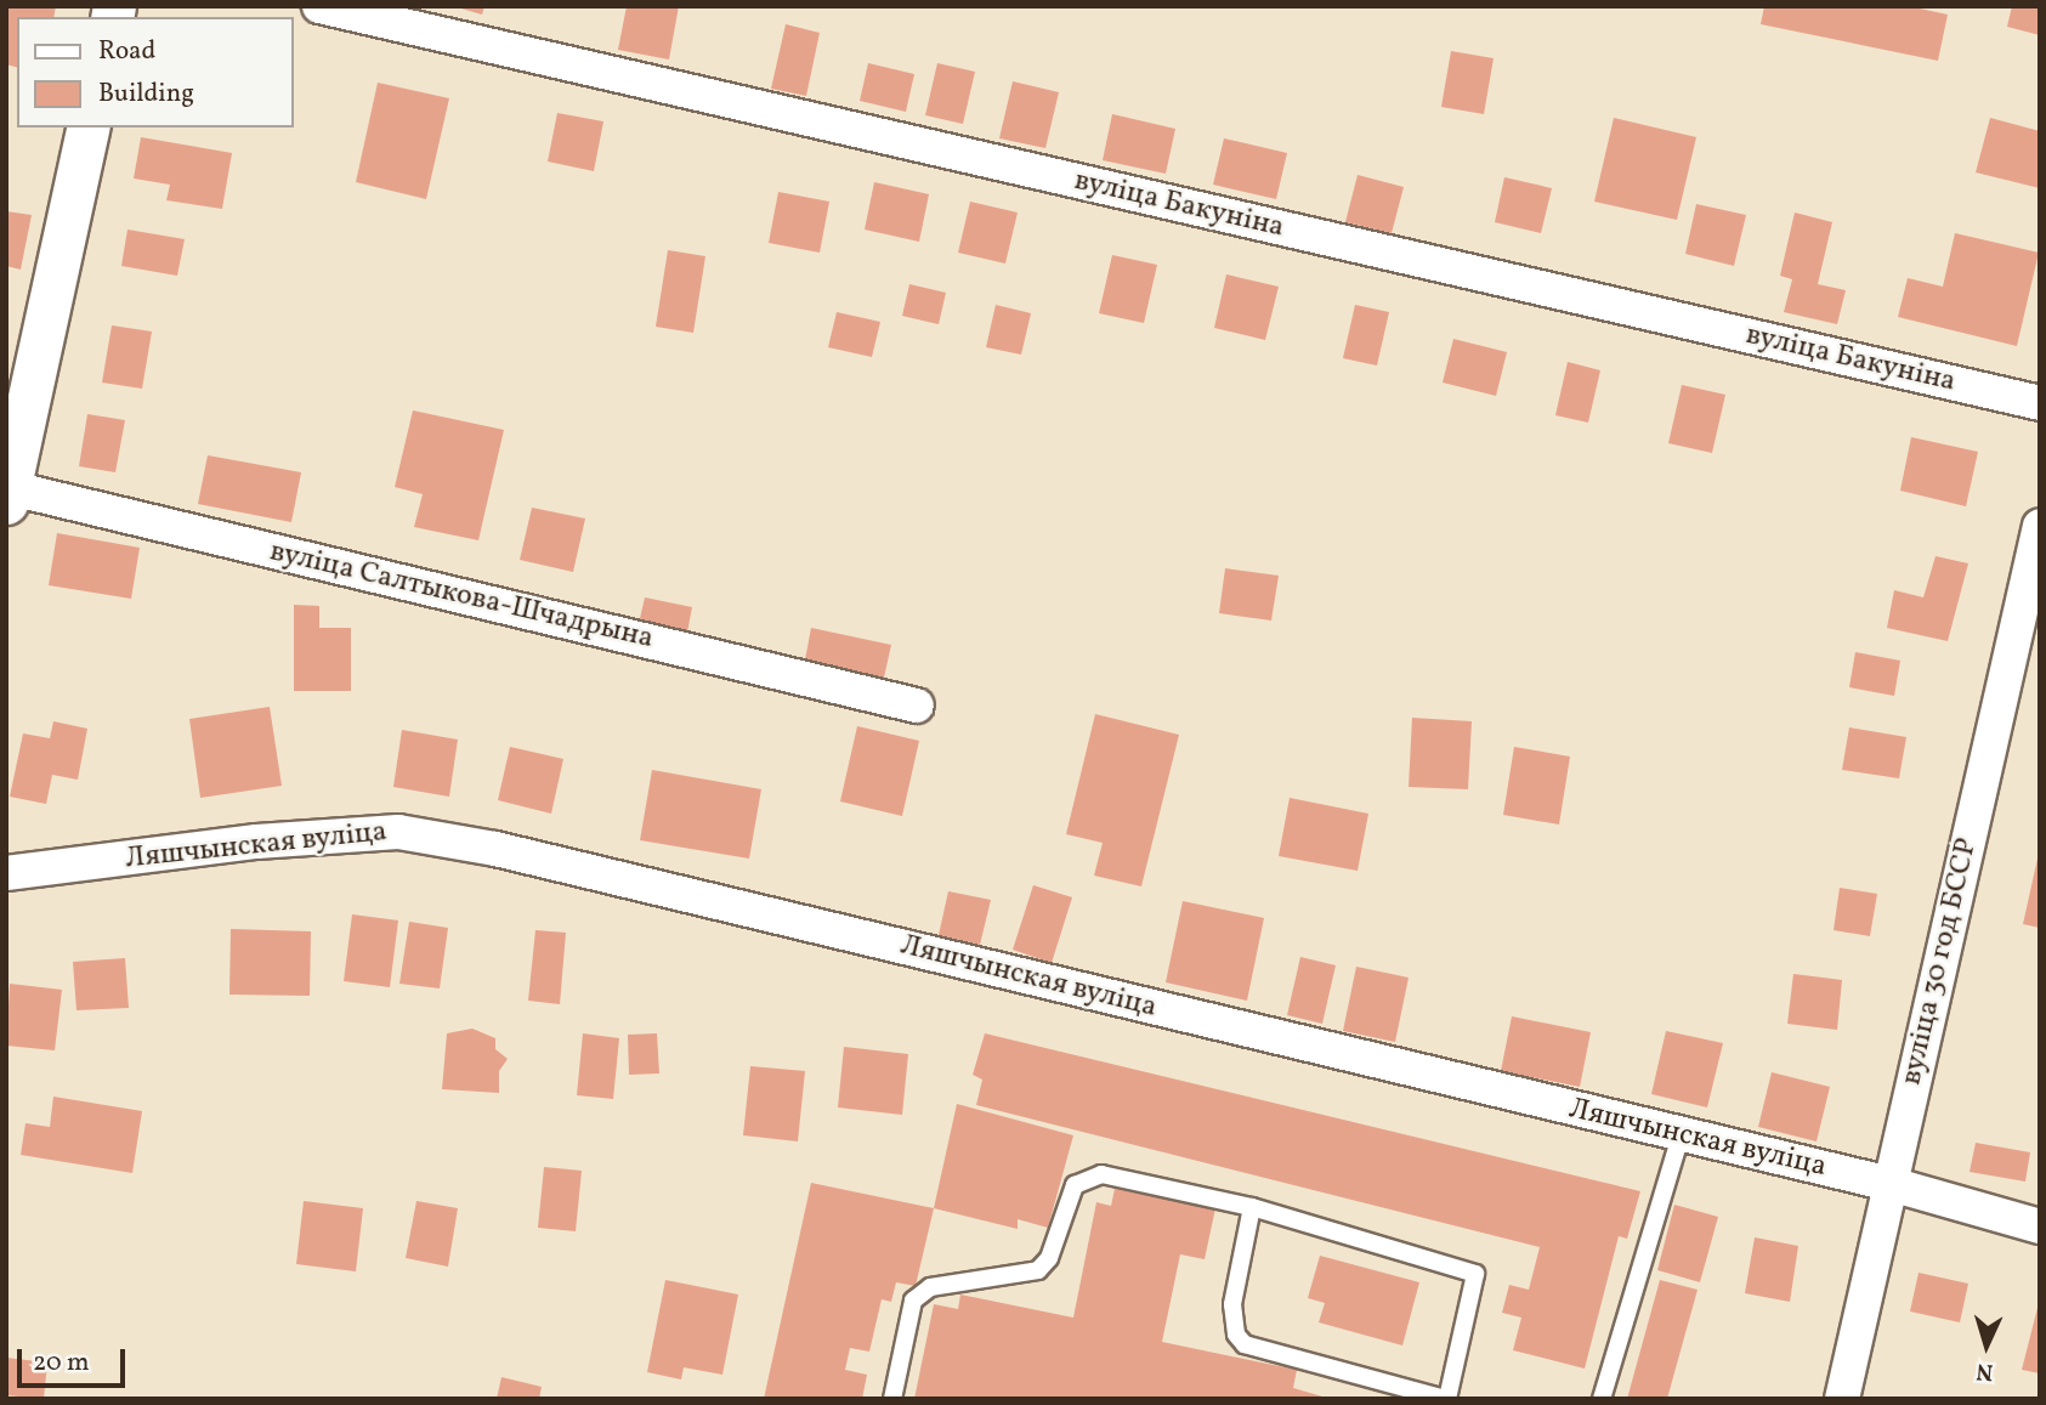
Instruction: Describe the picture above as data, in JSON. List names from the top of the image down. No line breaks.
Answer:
{"streets":{"street":["вуліца Бакуніна","вуліца Салтыкова-Шчадрына","Ляшчынская вуліца","вуліца 30 год БССР"]},"crossings":[["Ляшчынская вуліца","вуліца 30 год БССР"]],"legend":["Road","Building"],"scale_bar":"20 m","north":"bottom"}
